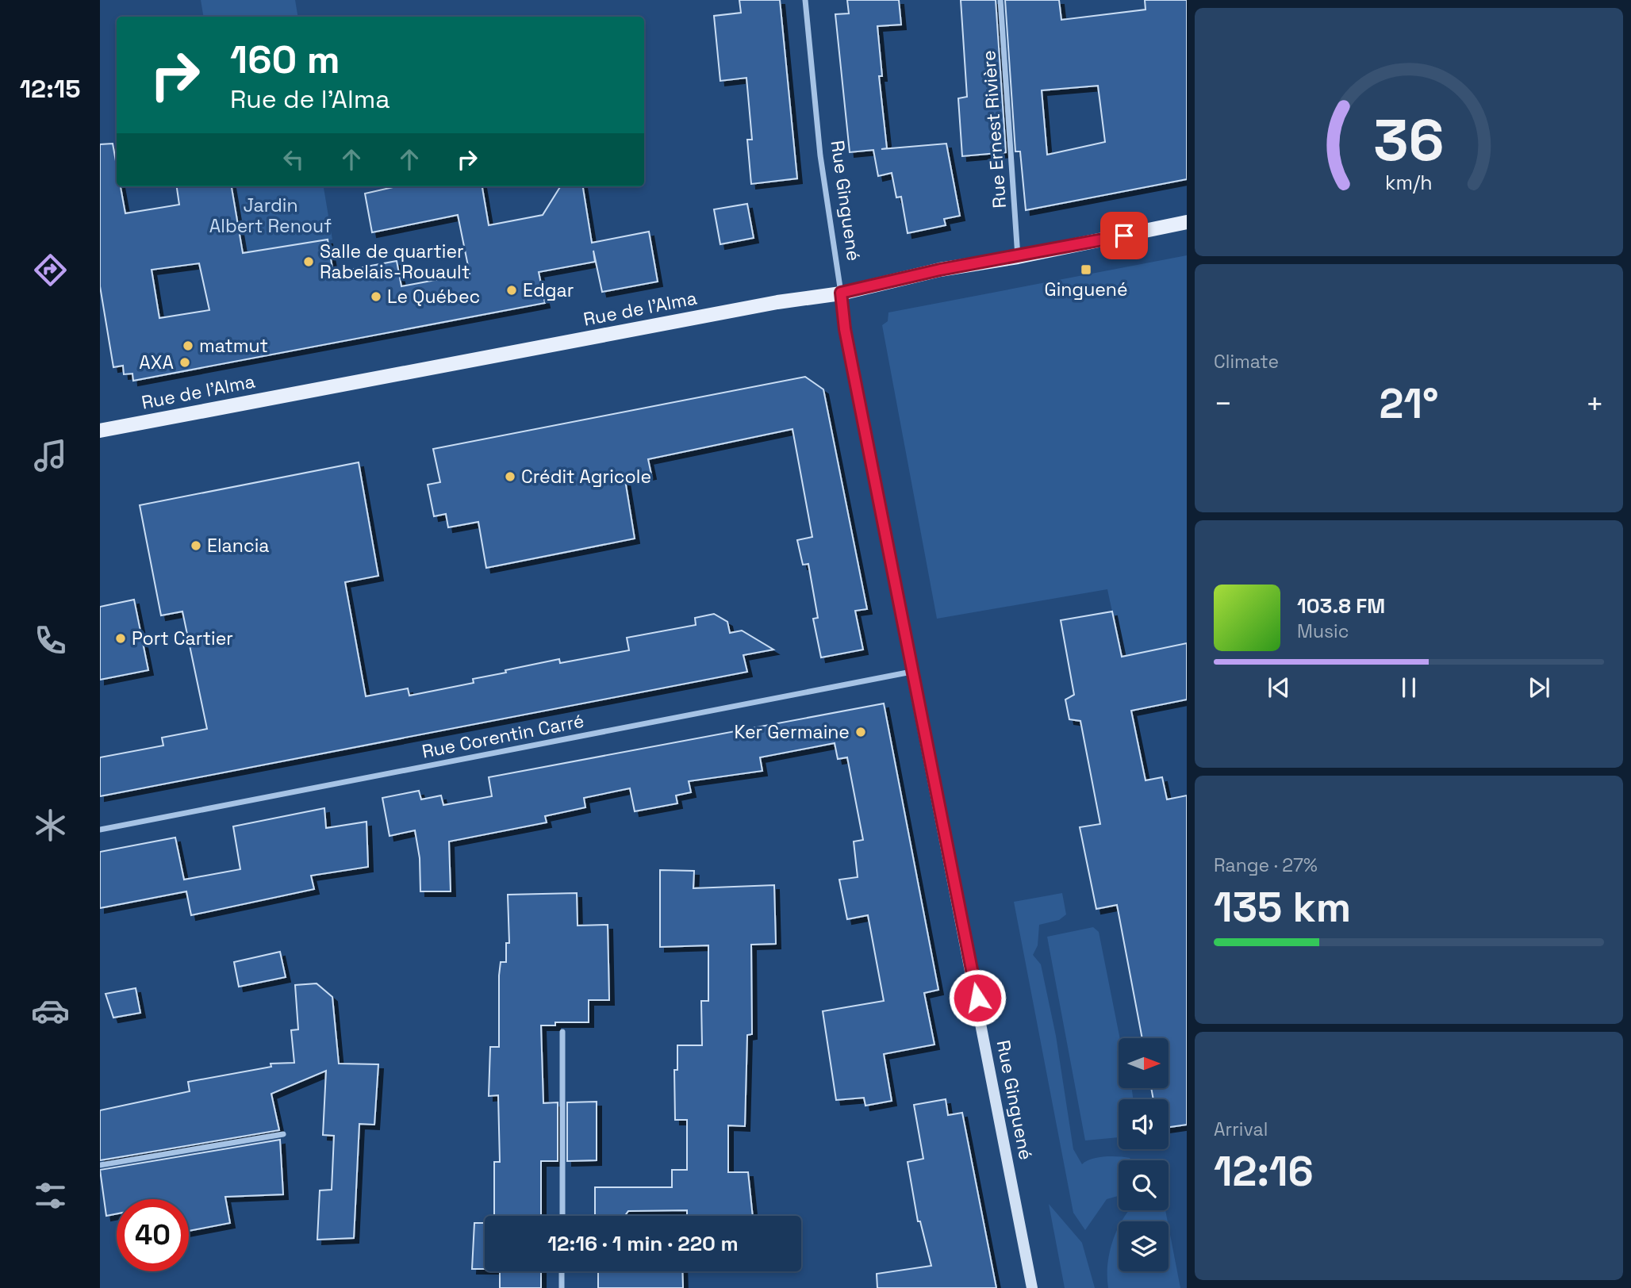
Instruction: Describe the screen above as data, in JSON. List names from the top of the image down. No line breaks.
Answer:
{"streets":{"main road":["Rue de l'Alma"],"street":["Rue Ernest Rivière","Rue Ginguené","Rue Corentin Carré"]},"crossings":[["Rue Ernest Rivière","Rue de l'Alma"],["Rue Ginguené","Rue de l'Alma"],["Rue Ginguené","Rue Corentin Carré"]],"parks":["Jardin Albert Renouf"],"places":{"other":["Salle de quartier Rabelais-Rouault","Edgar","Le Québec","matmut","AXA","Crédit Agricole","Elancia","Port Cartier","Ker Germaine"],"transit":["Ginguené"]},"north":"right","page":{"tabs":"12:15","turn":["160 m","Rue de l'Alma"],"tile":["Climate",["Range · 27%","135 km"],["Arrival","12:16"]],"heat":["−","21°","+"],"song":["103.8 FM","Music"],"limit":"40","trip":"12:16 · 1 min · 220 m","gauge":["36","km/h"]}}
